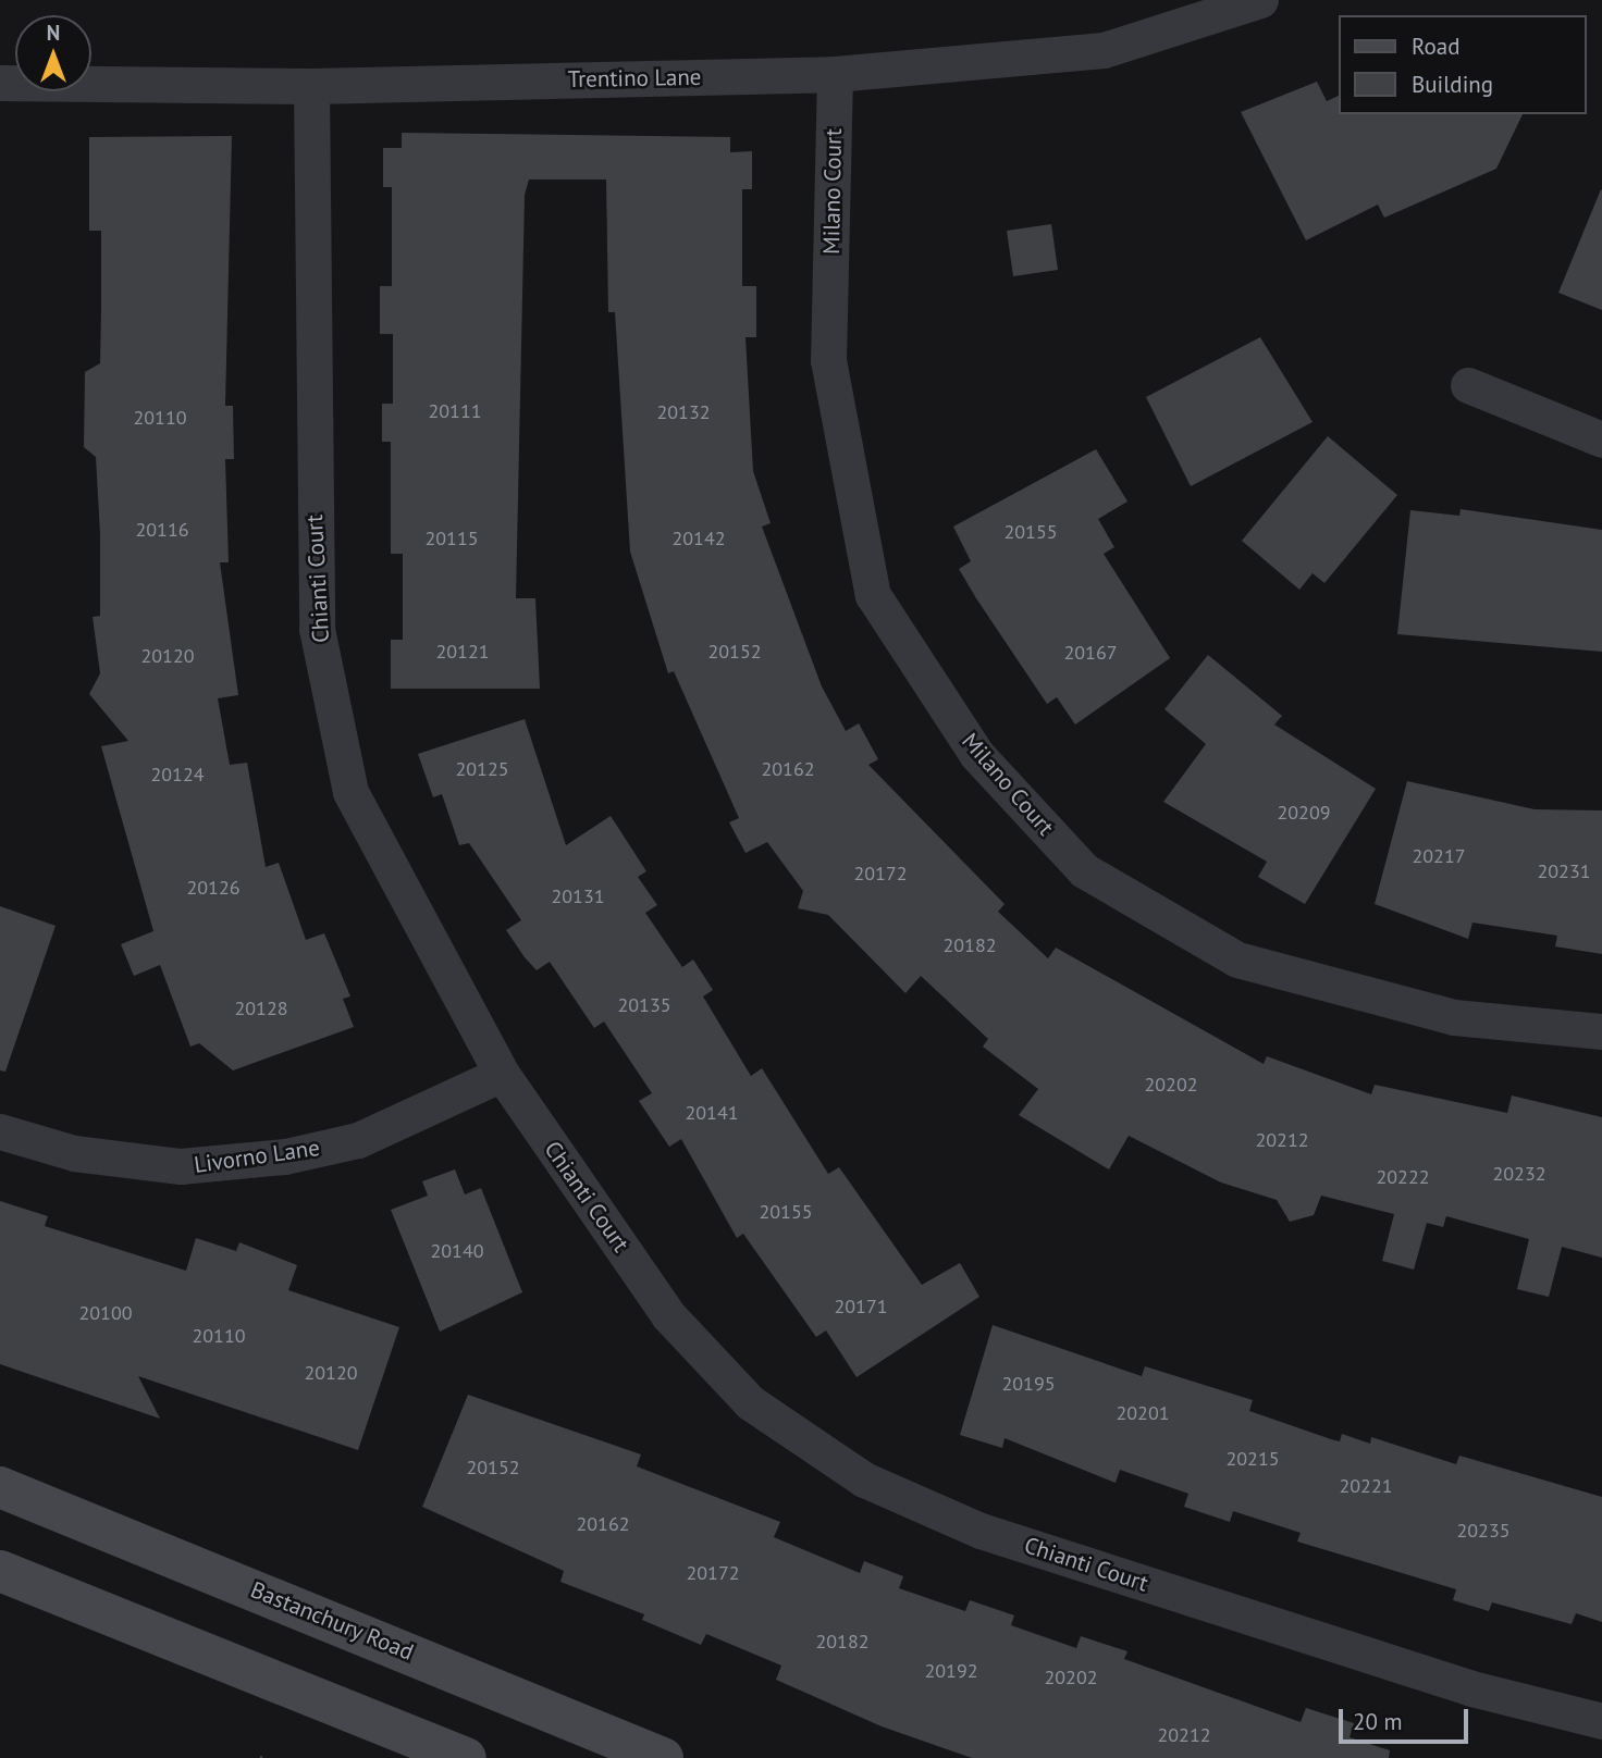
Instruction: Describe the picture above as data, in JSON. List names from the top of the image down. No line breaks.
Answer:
{"streets":{"main road":["Bastanchury Road"],"street":["Trentino Lane","Milano Court","Chianti Court","Livorno Lane"]},"crossings":[["Trentino Lane","Milano Court"],["Trentino Lane","Chianti Court"],["Chianti Court","Livorno Lane"]],"house_numbers":["20111","20132","20110","20116","20155","20115","20142","20121","20152","20167","20120","20125","20162","20124","20209","20217","20231","20172","20126","20131","20182","20135","20128","20202","20141","20212","20232","20222","20155","20140","20171","20100","20110","20120","20195","20201","20215","20152","20221","20162","20235","20172","20182","20192","20202","20212"],"legend":["Road","Building"],"scale_bar":"20 m","north":"top"}
